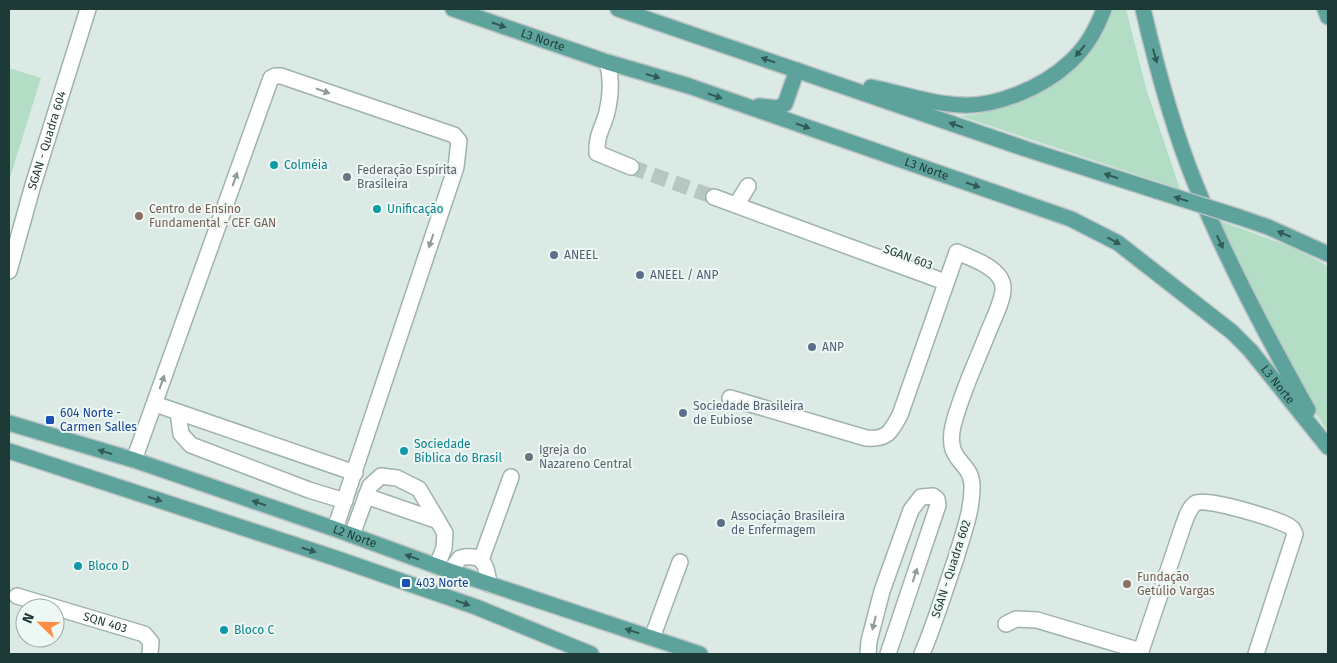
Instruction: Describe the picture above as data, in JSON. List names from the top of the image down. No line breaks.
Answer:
{"streets":{"main road":["L3 Norte","L2 Norte"],"street":["SGAN - Quadra 604","SGAN 603","SGAN - Quadra 602","SQN 403"]},"crossings":[["SGAN 603","SGAN - Quadra 602"]],"places":{"other":["Colméia","Federação Espírita Brasileira","Unificação","Centro de Ensino Fundamental - CEF GAN","ANEEL","ANEEL / ANP","ANP","Sociedade Brasileira de Eubiose","Sociedade Bíblica do Brasil","Igreja do Nazareno Central","Associação Brasileira de Enfermagem","Bloco D","Fundação Getúlio Vargas","Bloco C"],"transit":["604 Norte - Carmen Salles","403 Norte"]},"north":"top left"}
